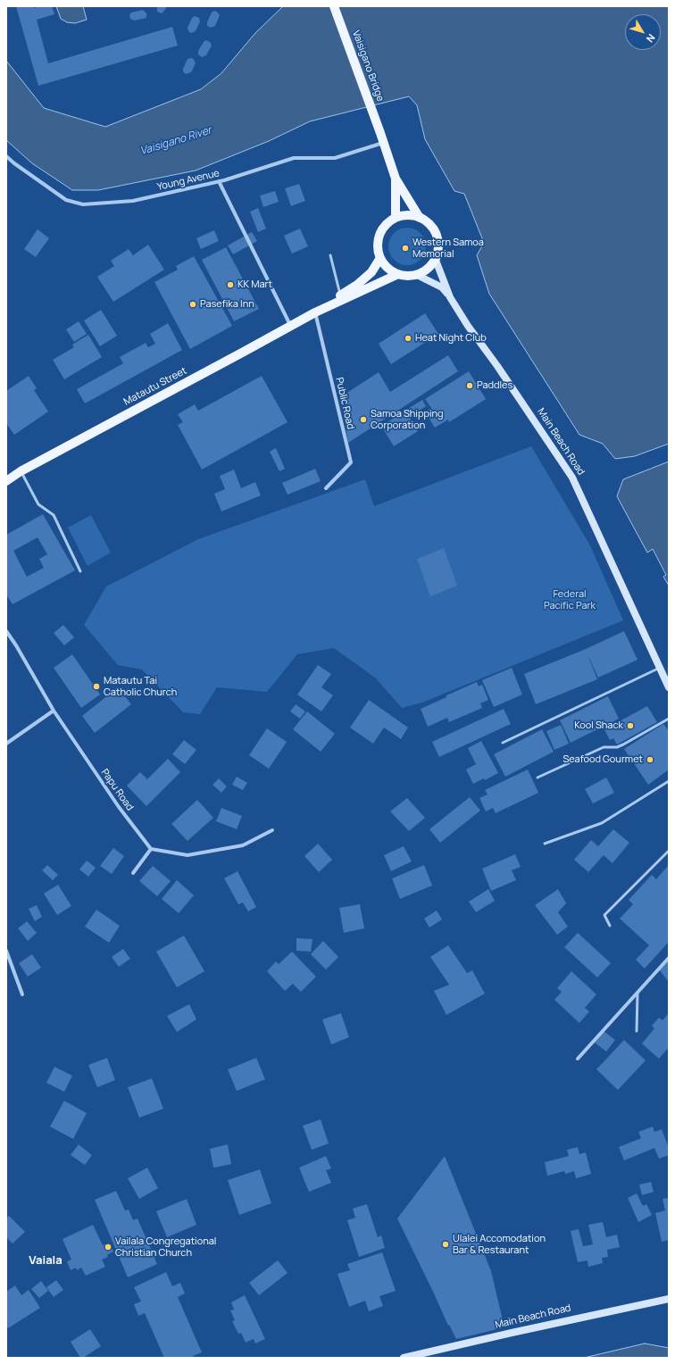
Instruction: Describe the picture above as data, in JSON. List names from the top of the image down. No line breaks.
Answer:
{"streets":{"main road":["Vaisigano Bridge","Matautu Street","Main Beach Road"],"street":["Young Avenue","Public Road","Papu Road"]},"crossings":[["Vaisigano Bridge","Young Avenue"],["Matautu Street","Public Road"],["Matautu Street","Main Beach Road"]],"districts":["Vaiala"],"water":["Vaisigano River"],"parks":["Federal Pacific Park"],"places":["Western Samoa Memorial","KK Mart","Pasefika Inn","Heat Night Club","Paddles","Samoa Shipping Corporation","Matautu Tai Catholic Church","Kool Shack","Seafood Gourmet","Ulalei Accomodation Bar & Restaurant","Vailala Congregational Christian Church"],"north":"bottom right"}
